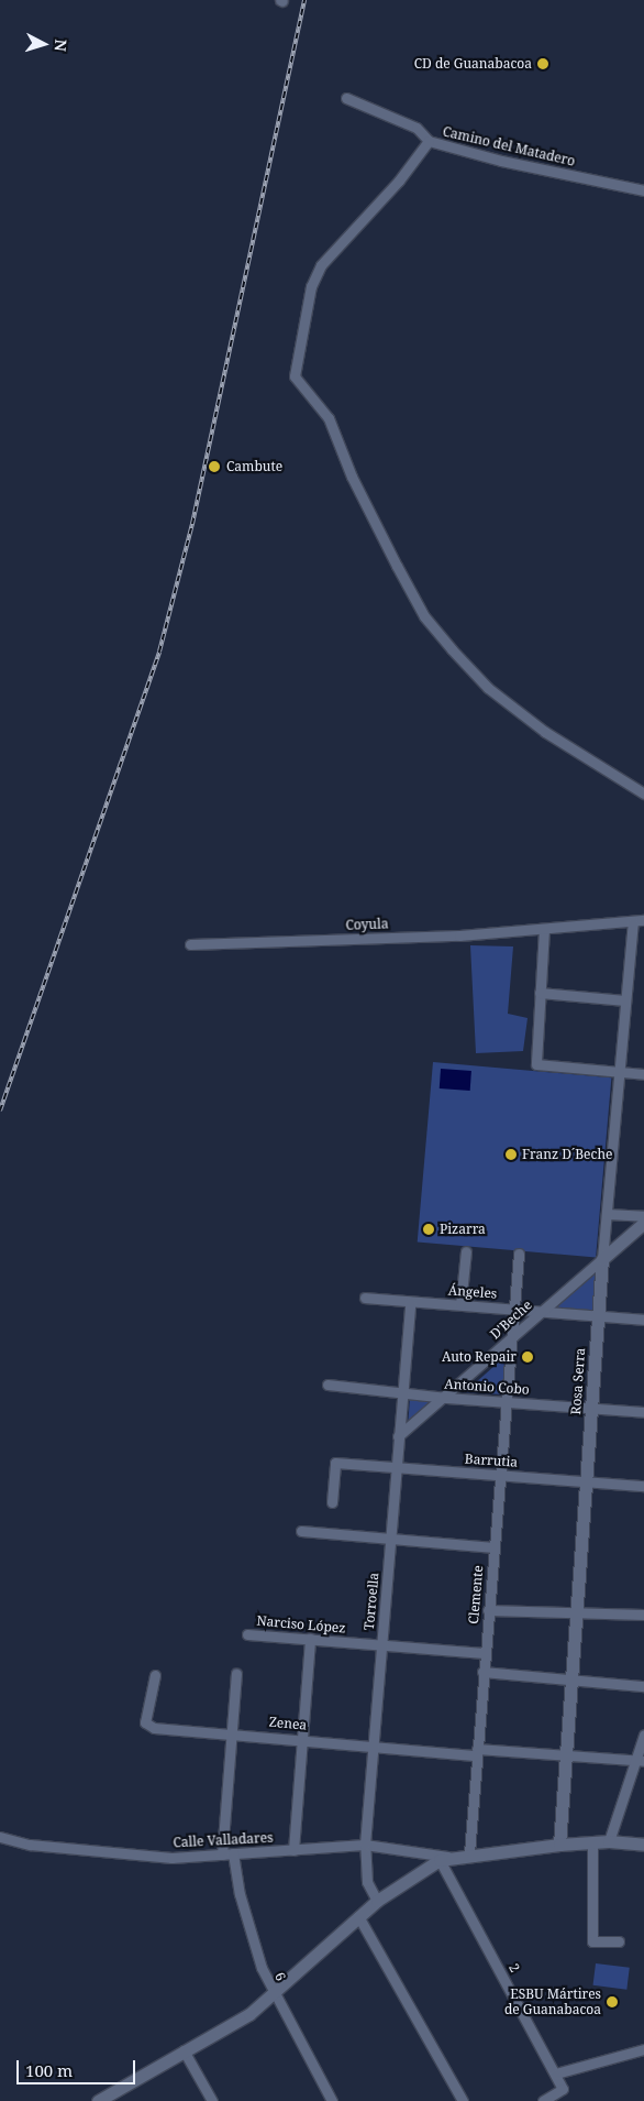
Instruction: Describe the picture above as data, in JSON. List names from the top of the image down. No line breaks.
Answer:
{"streets":{"street":["Camino del Matadero","Coyula","Ángeles","D'Beche","Rosa Serra","Antonio Cobo","Barrutia","Clemente","Torroella","Narciso López","Zenea","Calle Valladares","2","6"]},"crossings":[["Coyula","Rosa Serra"],["Ángeles","D'Beche"],["Ángeles","Rosa Serra"],["Ángeles","Clemente"],["Ángeles","Torroella"],["D'Beche","Rosa Serra"],["D'Beche","Antonio Cobo"],["D'Beche","Clemente"],["D'Beche","Torroella"],["Rosa Serra","Antonio Cobo"],["Rosa Serra","Barrutia"],["Rosa Serra","Zenea"],["Antonio Cobo","Clemente"],["Antonio Cobo","Torroella"],["Barrutia","Clemente"],["Barrutia","Torroella"],["Clemente","Narciso López"],["Clemente","Zenea"],["Torroella","Narciso López"],["Torroella","Zenea"],["Torroella","Calle Valladares"],["Calle Valladares","2"],["Calle Valladares","6"]],"places":["CD de Guanabacoa","Cambute","Franz D´Beche","Pizarra","Auto Repair","ESBU Mártires de Guanabacoa"],"scale_bar":"100 m","north":"right"}
